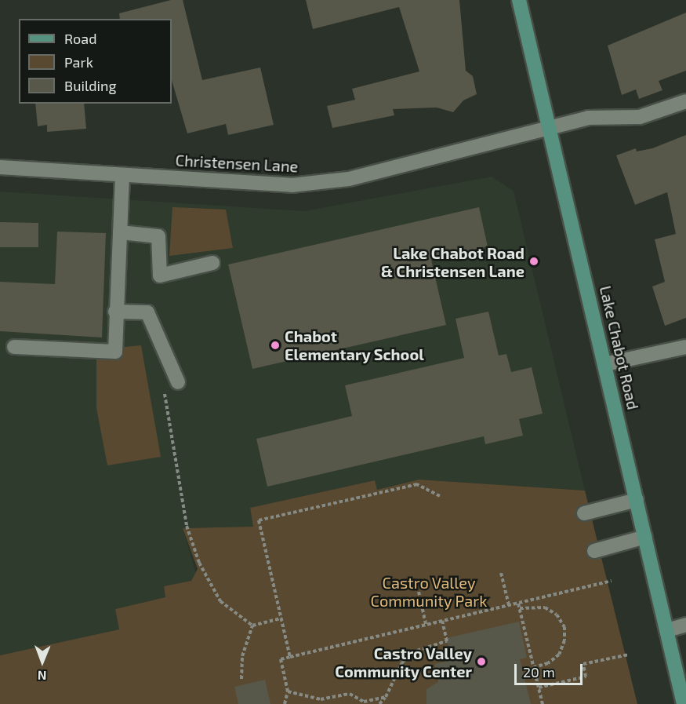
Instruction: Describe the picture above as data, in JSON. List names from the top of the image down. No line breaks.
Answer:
{"streets":{"main road":["Lake Chabot Road"],"street":["Christensen Lane"]},"crossings":[["Christensen Lane","Lake Chabot Road"]],"parks":["Castro Valley Community Park"],"places":["Lake Chabot Road & Christensen Lane","Chabot Elementary School","Castro Valley Community Center"],"legend":["Road","Park","Building"],"scale_bar":"20 m","north":"bottom"}
